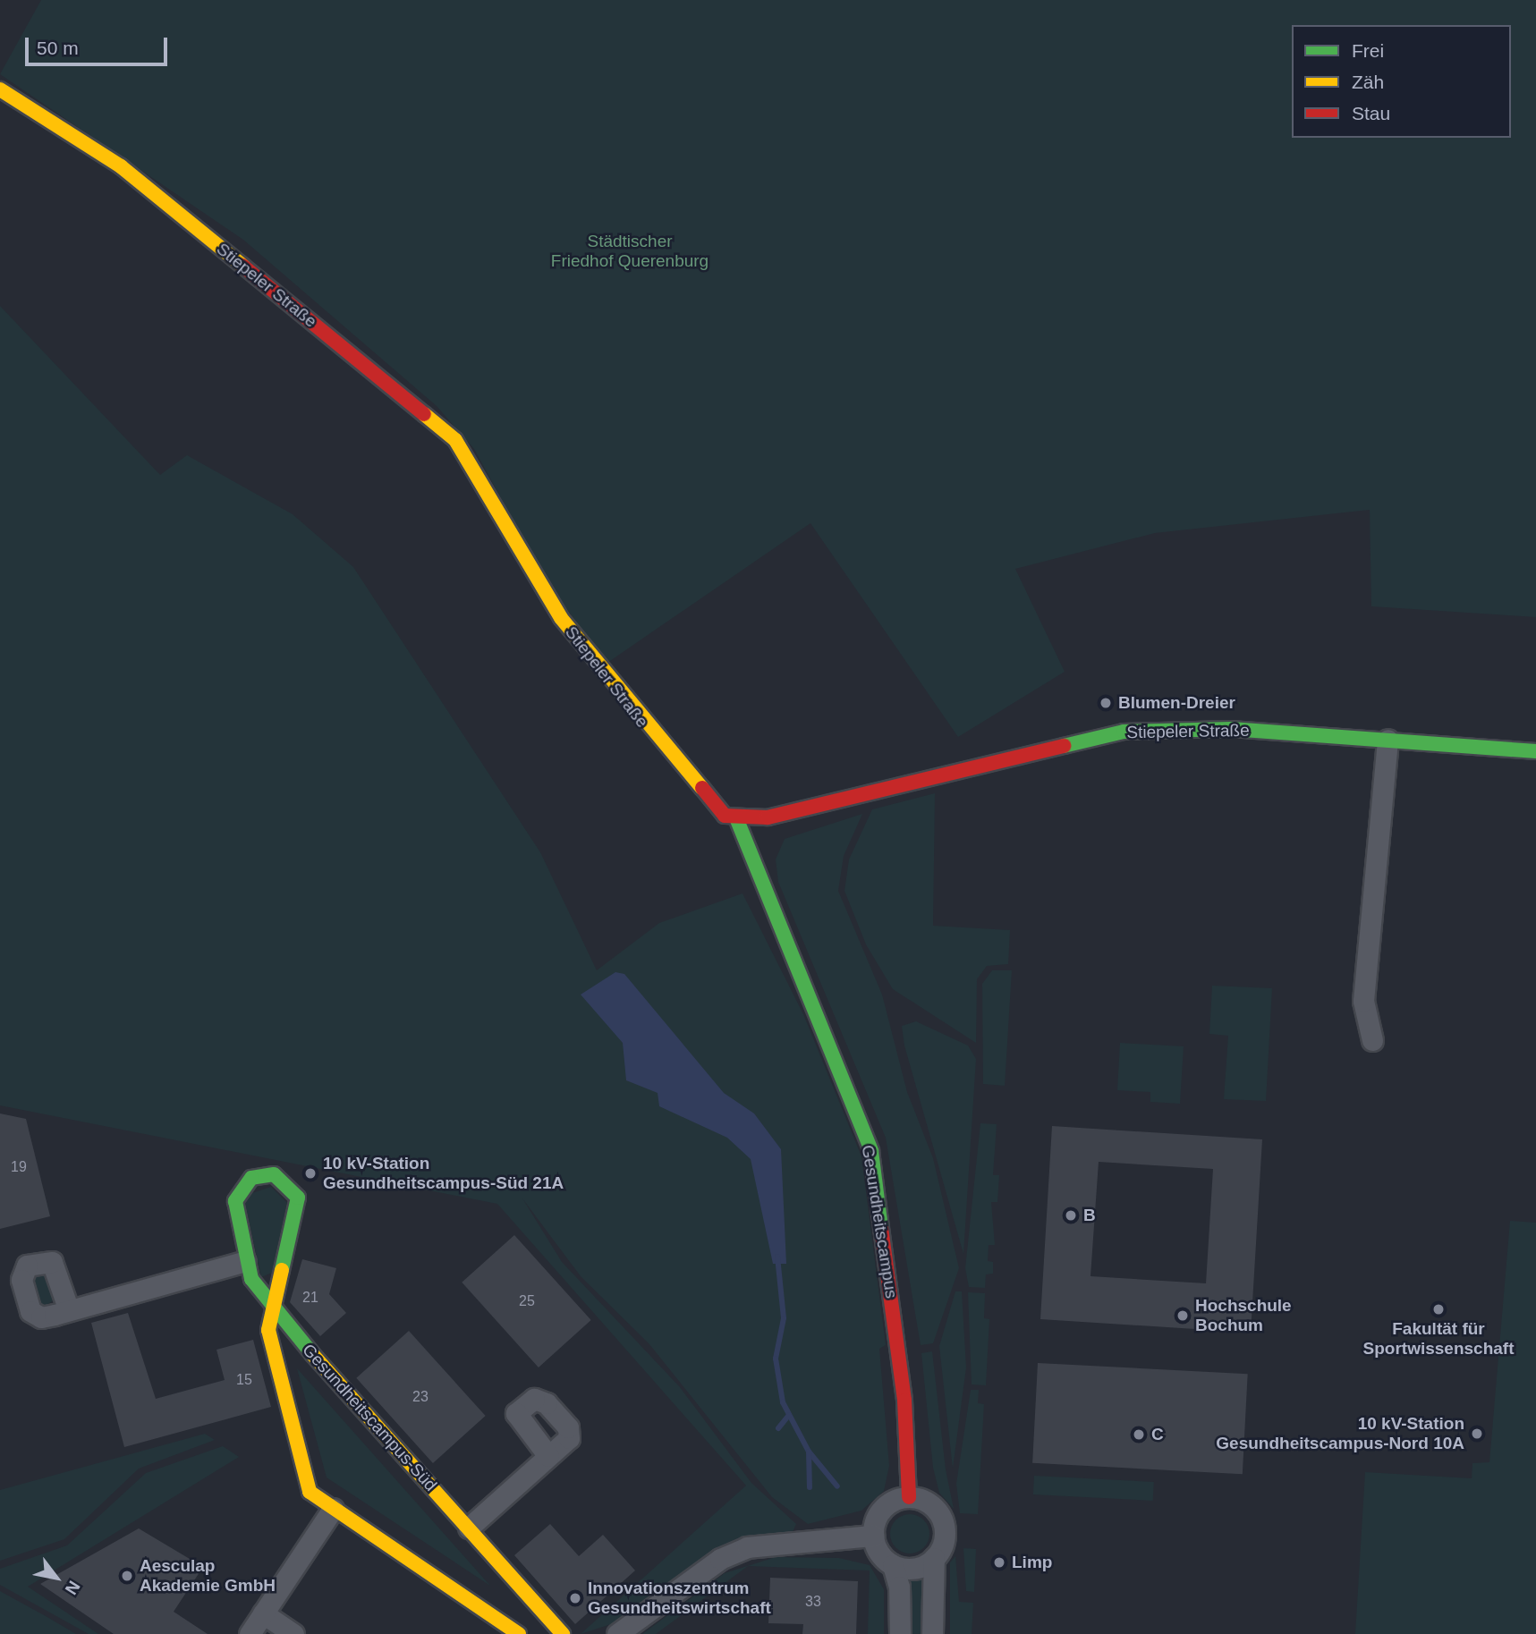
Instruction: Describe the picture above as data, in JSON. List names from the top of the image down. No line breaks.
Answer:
{"streets":{"street":["Stiepeler Straße","Gesundheitscampus","Gesundheitscampus-Süd"]},"crossings":[["Stiepeler Straße","Gesundheitscampus"]],"parks":["Städtischer Friedhof Querenburg"],"places":["Blumen-Dreier","10 kV-Station Gesundheitscampus-Süd 21A","B","Fakultät für Sportwissenschaft","Hochschule Bochum","10 kV-Station Gesundheitscampus-Nord 10A","C","Limp","Aesculap Akademie GmbH","Innovationszentrum Gesundheitswirtschaft"],"house_numbers":["19","21","25","15","23","33"],"legend":["Frei","Zäh","Stau"],"scale_bar":"50 m","north":"bottom right"}
